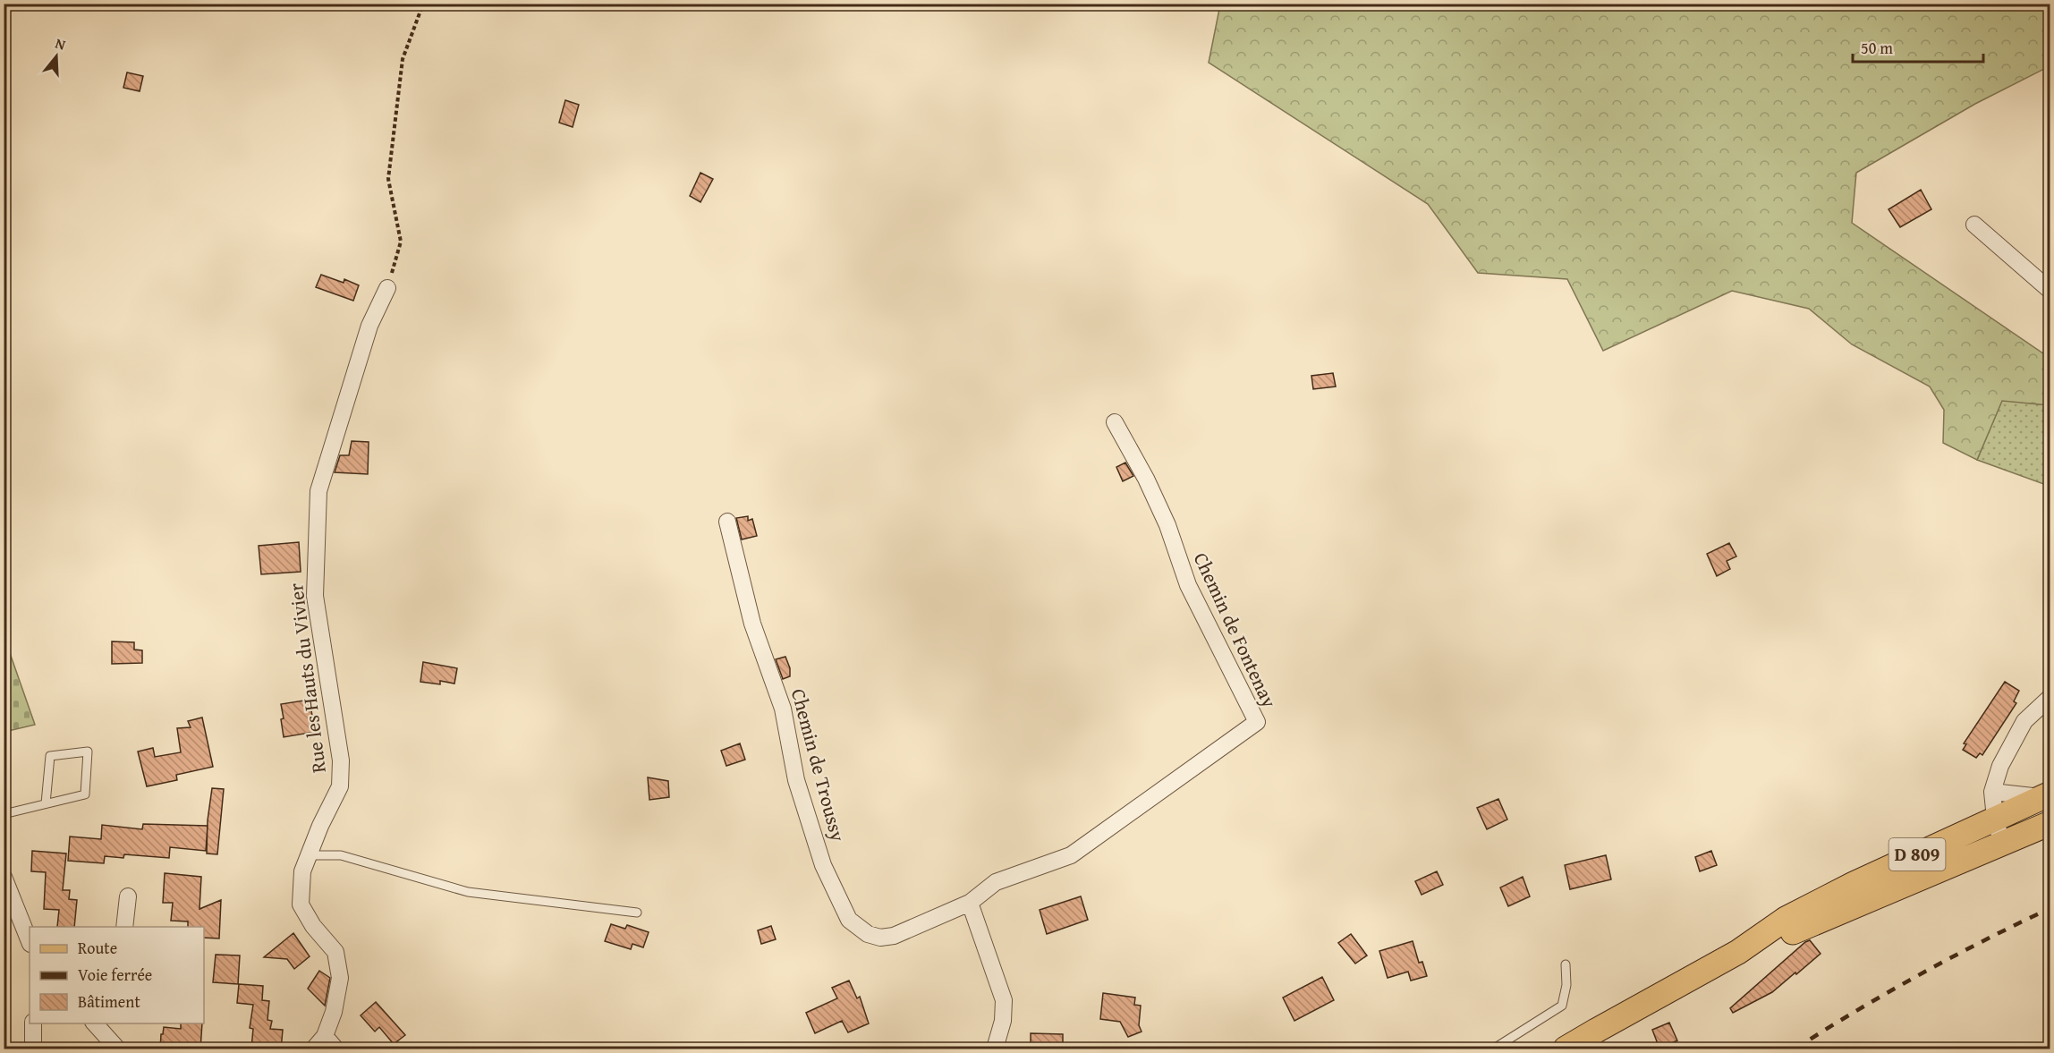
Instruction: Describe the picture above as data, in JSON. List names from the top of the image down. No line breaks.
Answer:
{"streets":{"main road":["D 809"],"street":["Chemin de Fontenay","Rue les Hauts du Vivier","Chemin de Troussy"]},"crossings":[["Chemin de Fontenay","Chemin de Troussy"]],"legend":["Route","Voie ferrée","Bâtiment"],"scale_bar":"50 m","north":"top"}
